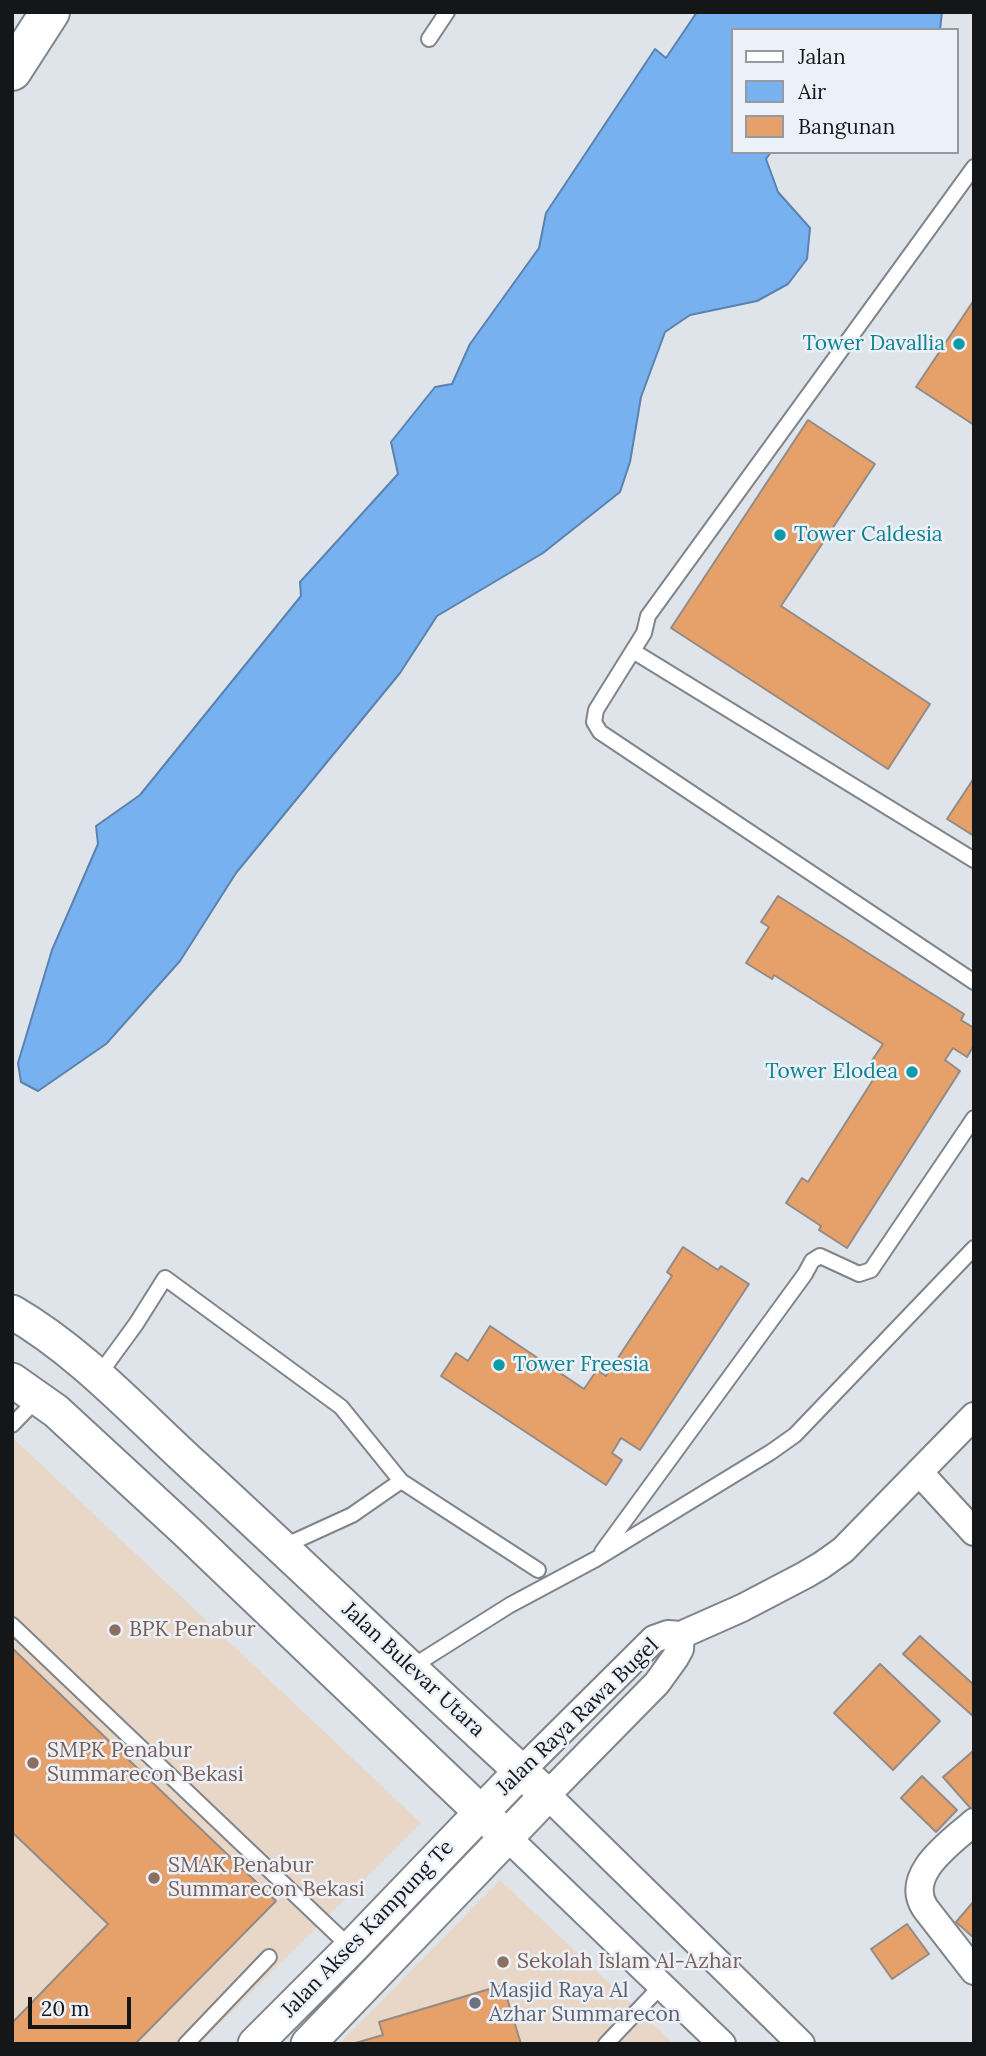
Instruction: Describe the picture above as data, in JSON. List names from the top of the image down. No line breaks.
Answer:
{"streets":{"street":["Jalan Bulevar Utara","Jalan Raya Rawa Bugel","Jalan Akses Kampung Te"]},"crossings":[["Jalan Bulevar Utara","Jalan Raya Rawa Bugel"],["Jalan Raya Rawa Bugel","Jalan Akses Kampung Te"]],"places":["Tower Davallia","Tower Caldesia","Tower Elodea","Tower Freesia","BPK Penabur","SMPK Penabur Summarecon Bekasi","SMAK Penabur Summarecon Bekasi","Sekolah Islam Al-Azhar","Masjid Raya Al Azhar Summarecon"],"legend":["Jalan","Air","Bangunan"],"scale_bar":"20 m"}
